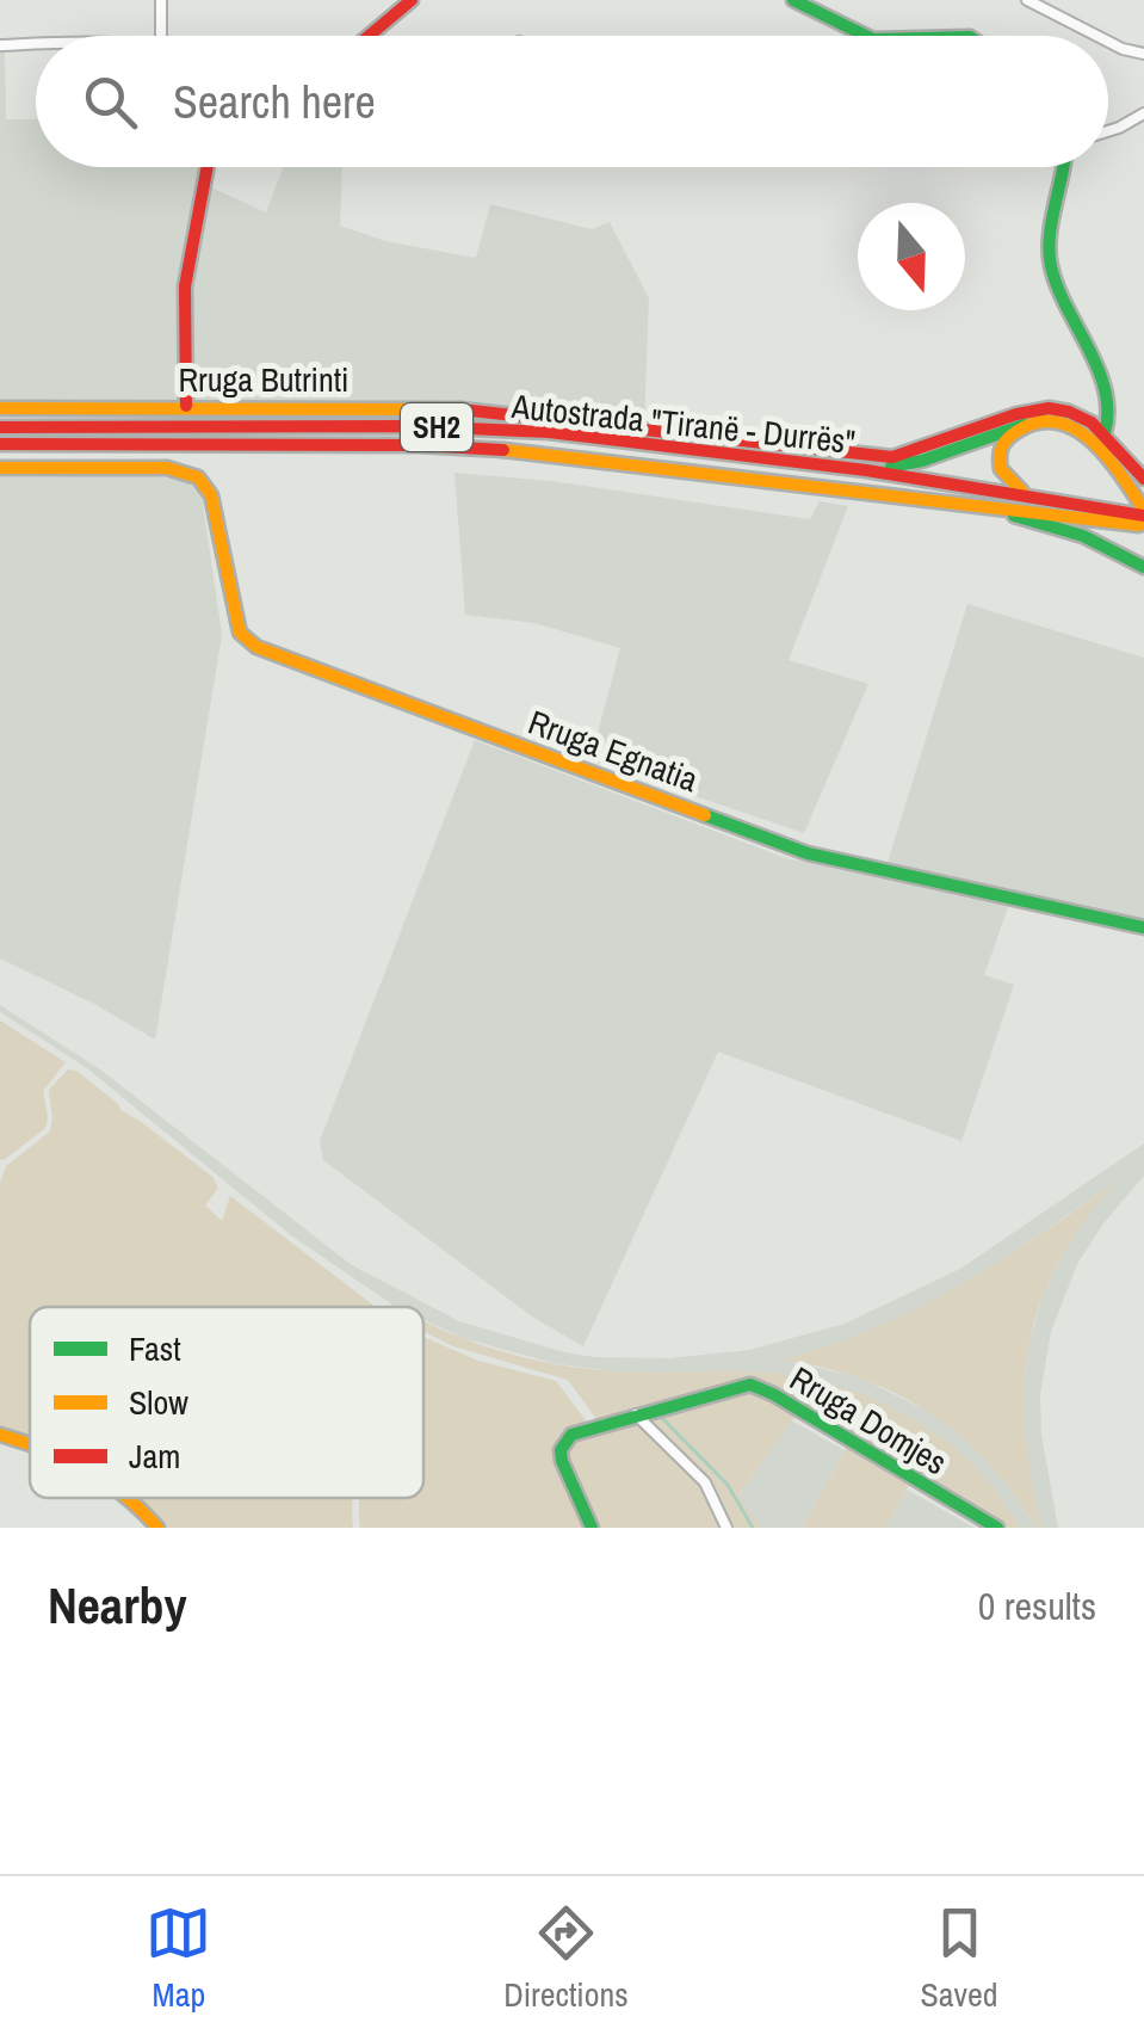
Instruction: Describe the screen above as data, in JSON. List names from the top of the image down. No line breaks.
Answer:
{"streets":{"main road":["Rruga Butrinti","Autostrada \"Tiranë - Durrës\"","SH2","Rruga Egnatia","Rruga Domjes"]},"legend":["Fast","Slow","Jam"],"north":"bottom","page":{"search":"Search here","heading":["Nearby","0 results"],"nav":["Map","Directions","Saved"]}}
